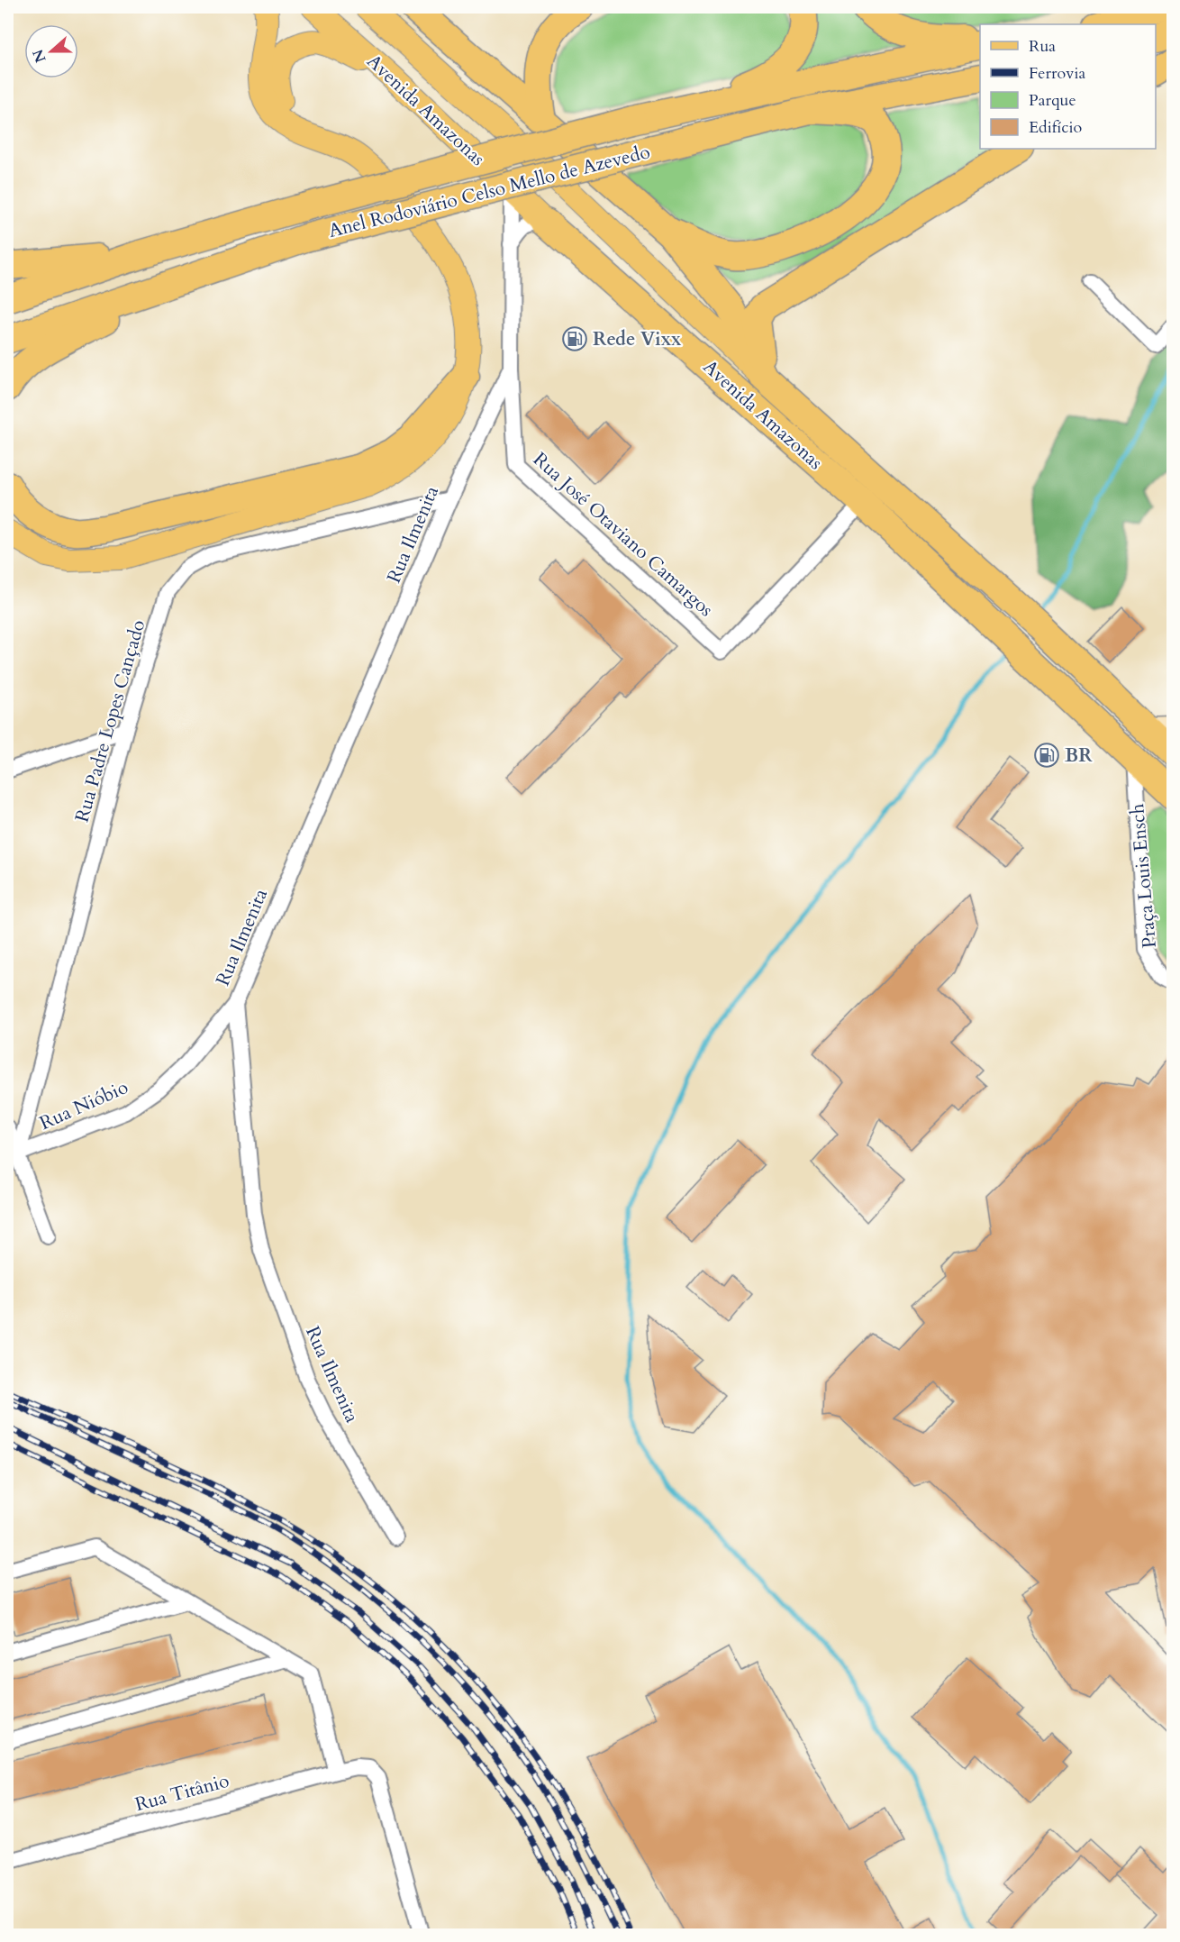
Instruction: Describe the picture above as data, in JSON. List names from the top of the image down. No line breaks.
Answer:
{"streets":{"highway":["Avenida Amazonas","Anel Rodoviário Celso Mello de Azevedo"],"street":["Rua Ilmenita","Rua José Otaviano Camargos","Rua Padre Lopes Cançado","Praça Louis Ensch","Rua Nióbio","Rua Titânio"]},"crossings":[["Avenida Amazonas","Rua José Otaviano Camargos"],["Avenida Amazonas","Praça Louis Ensch"],["Rua Ilmenita","Rua José Otaviano Camargos"],["Rua Ilmenita","Rua Padre Lopes Cançado"],["Rua Ilmenita","Rua Nióbio"],["Rua Padre Lopes Cançado","Rua Nióbio"]],"places":{"fuel station":["Rede Vixx","BR"]},"legend":["Rua","Ferrovia","Parque","Edifício"],"north":"left"}
